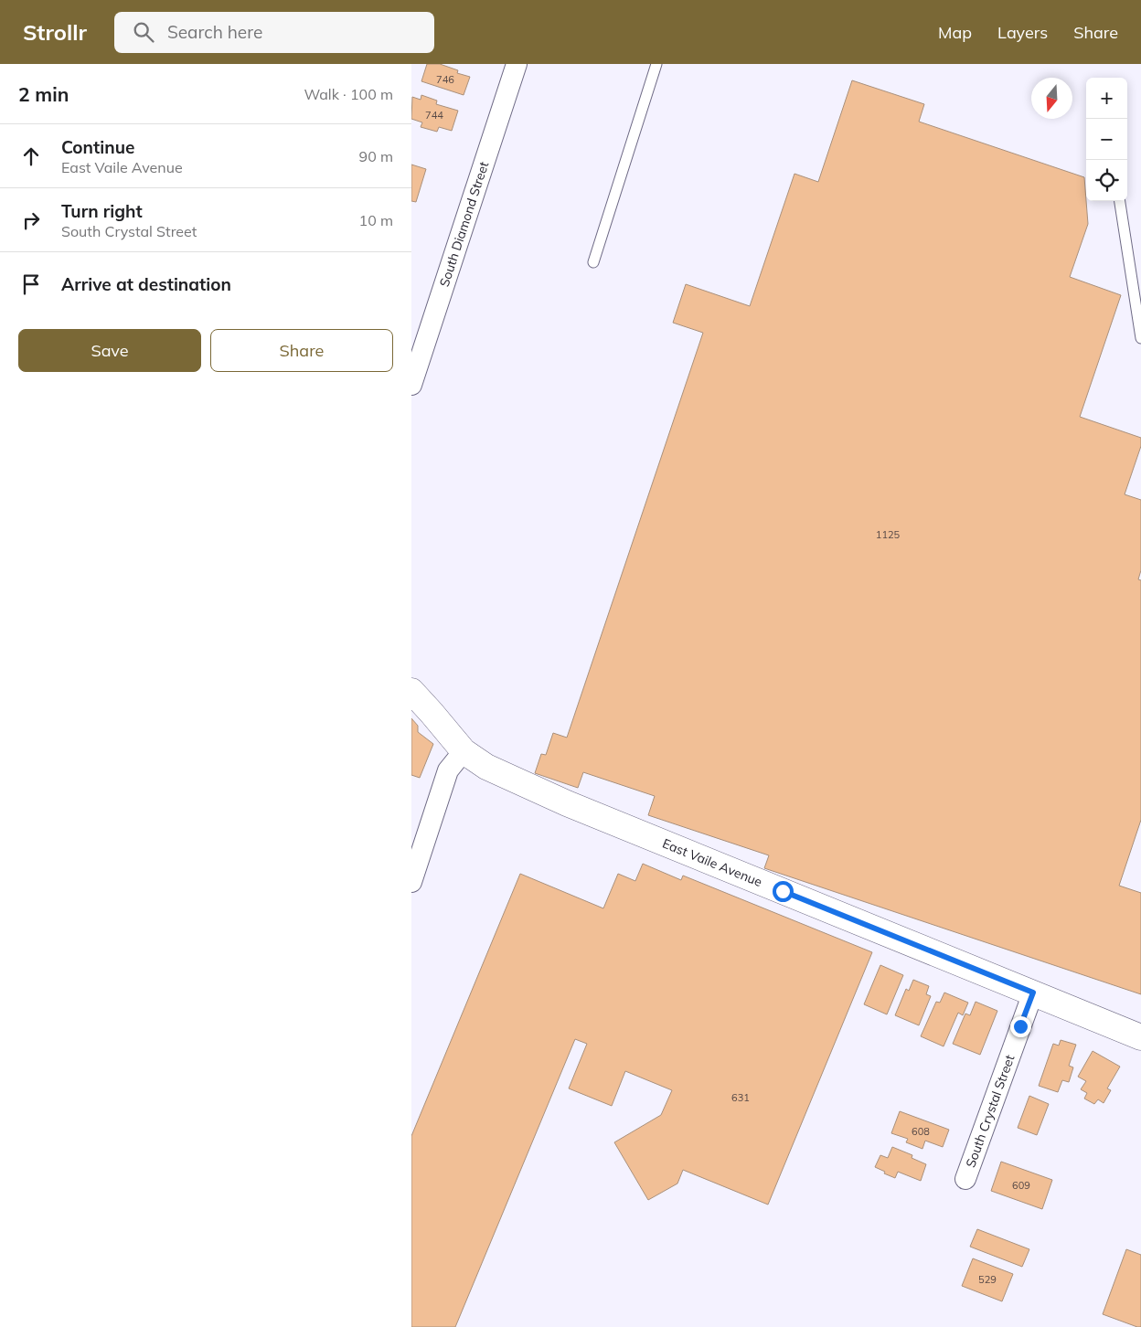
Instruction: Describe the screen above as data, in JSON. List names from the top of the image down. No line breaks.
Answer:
{"streets":{"street":["South Diamond Street","East Vaile Avenue","South Crystal Street"]},"crossings":[["East Vaile Avenue","South Crystal Street"]],"house_numbers":["746","744","1125","631","608","609","529"],"north":"bottom","page":{"header":"Strollr","search":"Search here","nav":["Map","Layers","Share"],"heading":["2 min","Walk · 100 m"],"map_buttons":["+","−"],"list":[["Continue","East Vaile Avenue","90 m"],["Turn right","South Crystal Street","10 m"],"Arrive at destination"],"buttons":["Save","Share"]}}
